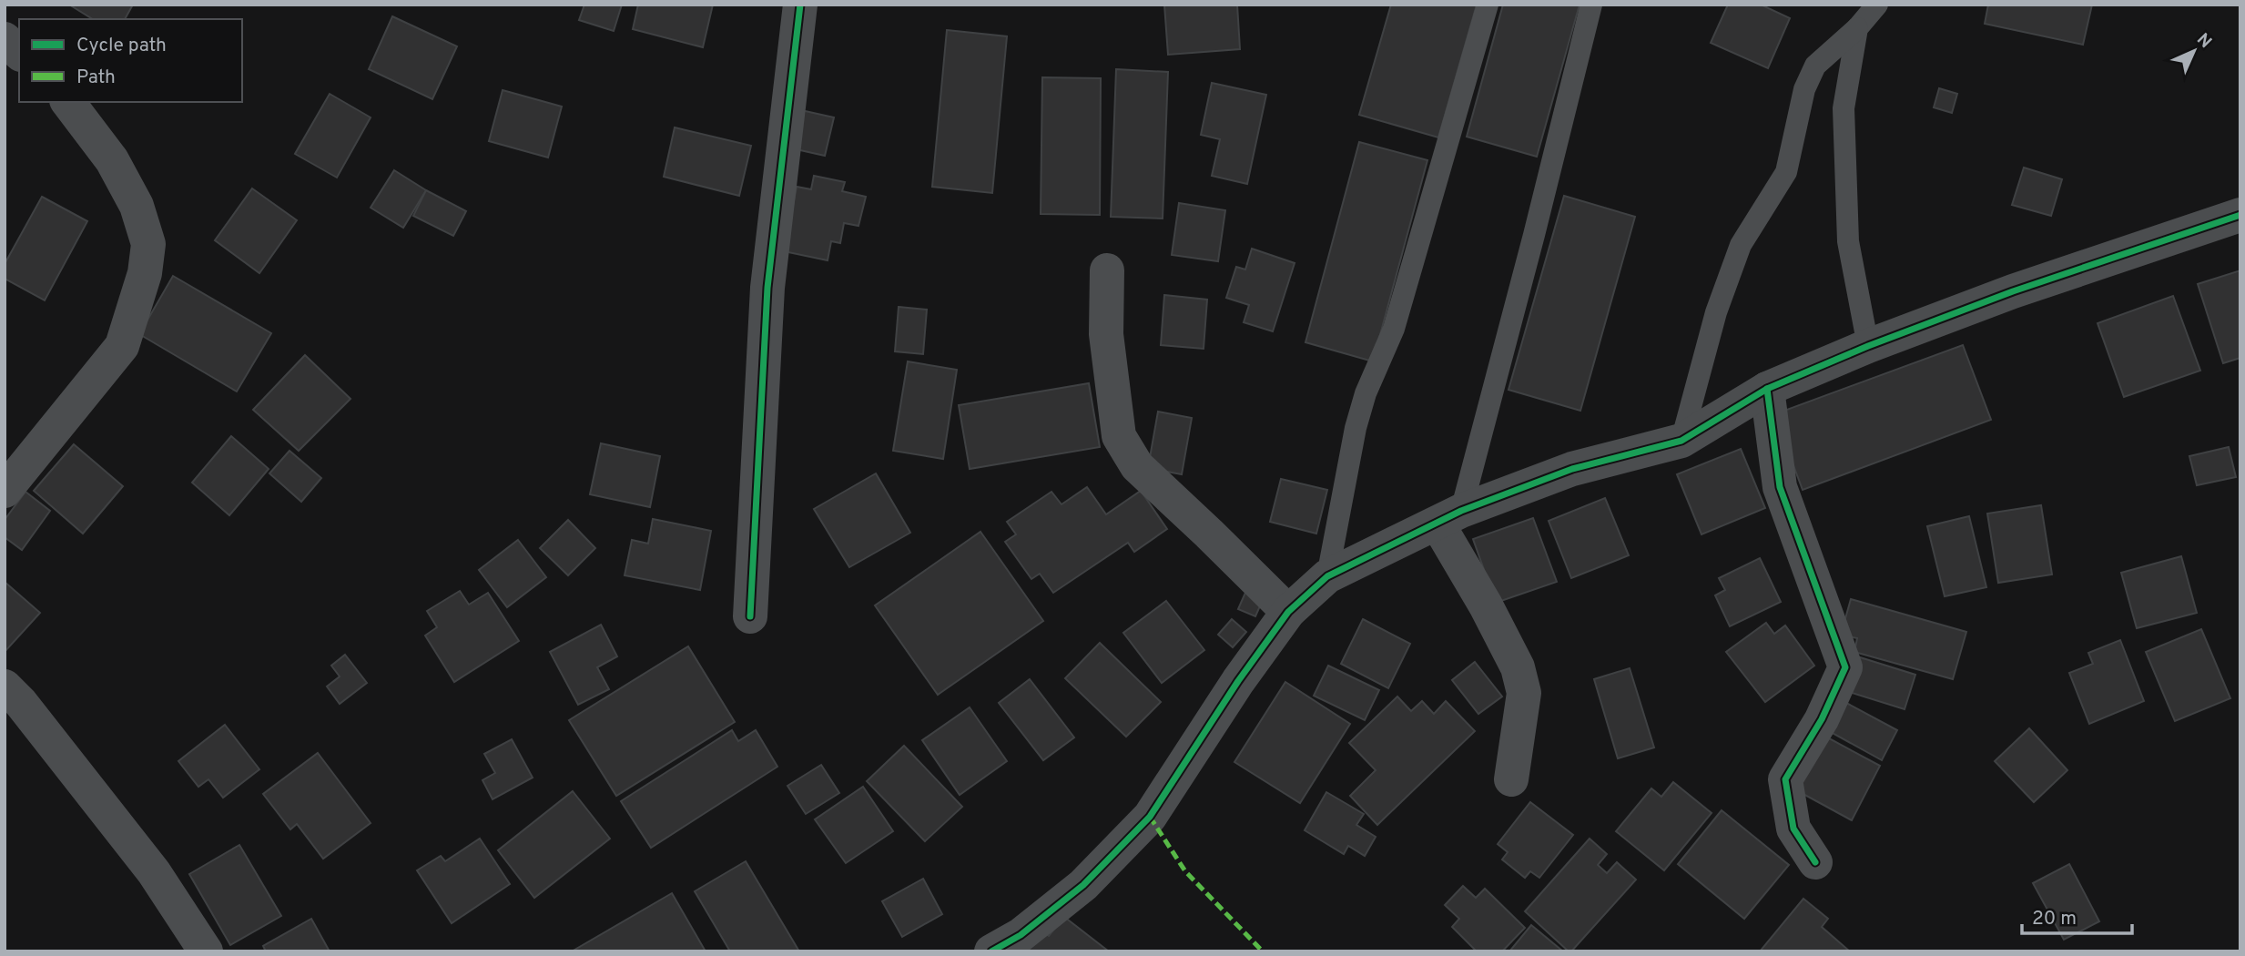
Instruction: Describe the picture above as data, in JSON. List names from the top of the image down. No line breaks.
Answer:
{"legend":["Cycle path","Path"],"scale_bar":"20 m","north":"top right"}
